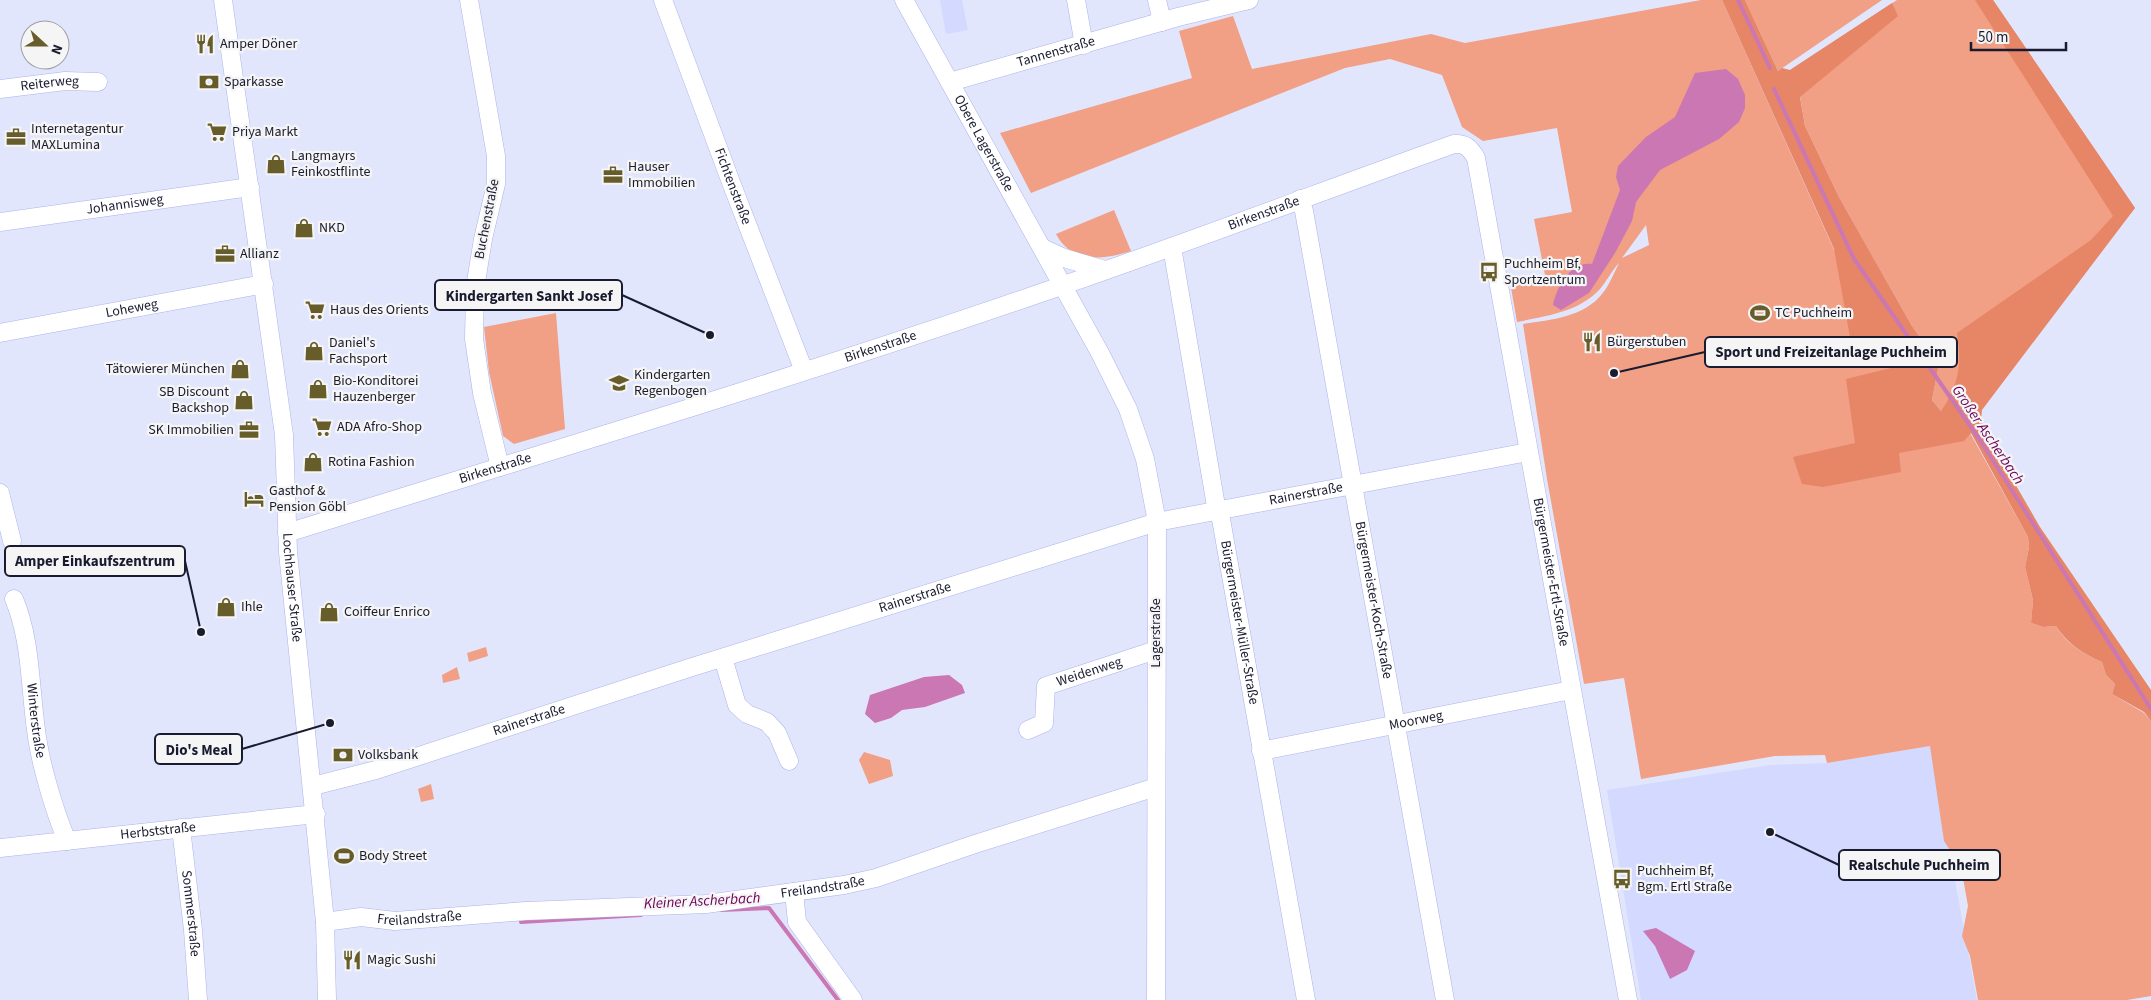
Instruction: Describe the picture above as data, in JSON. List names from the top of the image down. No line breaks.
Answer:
{"streets":{"street":["Tannenstraße","Reiterweg","Obere Lagerstraße","Fichtenstraße","Johannisweg","Birkenstraße","Buchenstraße","Loheweg","Rainerstraße","Bürgermeister-Ertl-Straße","Lochhauser Straße","Bürgermeister-Koch-Straße","Bürgermeister-Müller-Straße","Lagerstraße","Weidenweg","Winterstraße","Moorweg","Herbststraße","Freilandstraße","Sommerstraße"]},"crossings":[["Tannenstraße","Obere Lagerstraße"],["Obere Lagerstraße","Birkenstraße"],["Obere Lagerstraße","Lagerstraße"],["Fichtenstraße","Birkenstraße"],["Johannisweg","Lochhauser Straße"],["Birkenstraße","Buchenstraße"],["Birkenstraße","Bürgermeister-Ertl-Straße"],["Birkenstraße","Lochhauser Straße"],["Birkenstraße","Bürgermeister-Koch-Straße"],["Birkenstraße","Bürgermeister-Müller-Straße"],["Birkenstraße","Lagerstraße"],["Loheweg","Lochhauser Straße"],["Rainerstraße","Bürgermeister-Ertl-Straße"],["Rainerstraße","Lochhauser Straße"],["Rainerstraße","Bürgermeister-Koch-Straße"],["Rainerstraße","Bürgermeister-Müller-Straße"],["Rainerstraße","Lagerstraße"],["Bürgermeister-Ertl-Straße","Moorweg"],["Lochhauser Straße","Herbststraße"],["Lochhauser Straße","Freilandstraße"],["Bürgermeister-Koch-Straße","Moorweg"],["Bürgermeister-Müller-Straße","Moorweg"],["Lagerstraße","Weidenweg"],["Lagerstraße","Freilandstraße"],["Winterstraße","Herbststraße"],["Herbststraße","Sommerstraße"]],"water":["Großer Ascherbach","Kleiner Ascherbach"],"places":{"restaurant":["Amper Döner","Bürgerstuben","Magic Sushi"],"bank":["Sparkasse","Volksbank"],"supermarket":["Priya Markt","Haus des Orients","ADA Afro-Shop"],"office":["Internetagentur MAXLumina","Hauser Immobilien","Allianz","SK Immobilien"],"shop":["Langmayrs Feinkostflinte","NKD","Daniel's Fachsport","Tätowierer München","Bio-Konditorei Hauzenberger","SB Discount Backshop","Rotina Fashion","Ihle","Coiffeur Enrico"],"bus stop":["Puchheim Bf, Sportzentrum","Puchheim Bf, Bgm. Ertl Straße"],"sports":["TC Puchheim","Body Street"],"other":["Kindergarten Sankt Josef","Sport und Freizeitanlage Puchheim","Amper Einkaufszentrum","Dio's Meal","Realschule Puchheim"],"school or university":["Kindergarten Regenbogen"],"hotel":["Gasthof & Pension Göbl"]},"scale_bar":"50 m","north":"right"}
